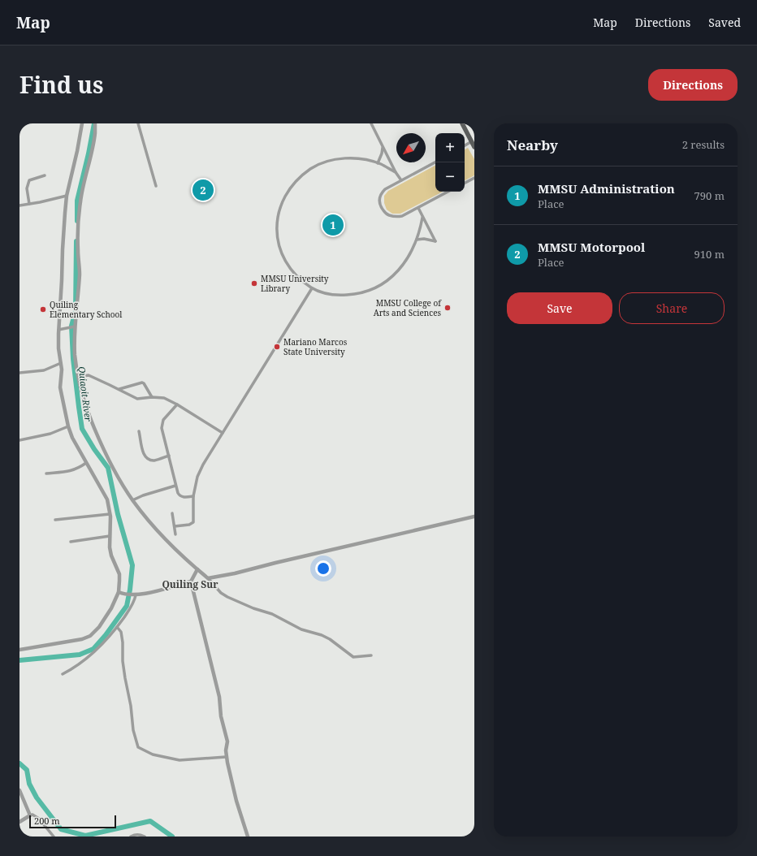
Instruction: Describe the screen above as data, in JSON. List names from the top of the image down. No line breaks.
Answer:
{"districts":["Quiling Sur"],"water":["Quiaoit River"],"places":["MMSU University Library","MMSU College of Arts and Sciences","Quiling Elementary School","Mariano Marcos State University"],"scale_bar":"200 m","north":"bottom left","page":{"header":"Map","nav":["Map","Directions","Saved"],"title":"Find us","buttons":["Directions",["Save","Share"]],"heading":["Nearby","2 results"],"map_buttons":["+","−"],"list":[{"mark":"1","name":"MMSU Administration","note":"Place","value":"790 m"},{"mark":"2","name":"MMSU Motorpool","note":"Place","value":"910 m"}],"pins":["2","1"],"scale":"200 m"}}
